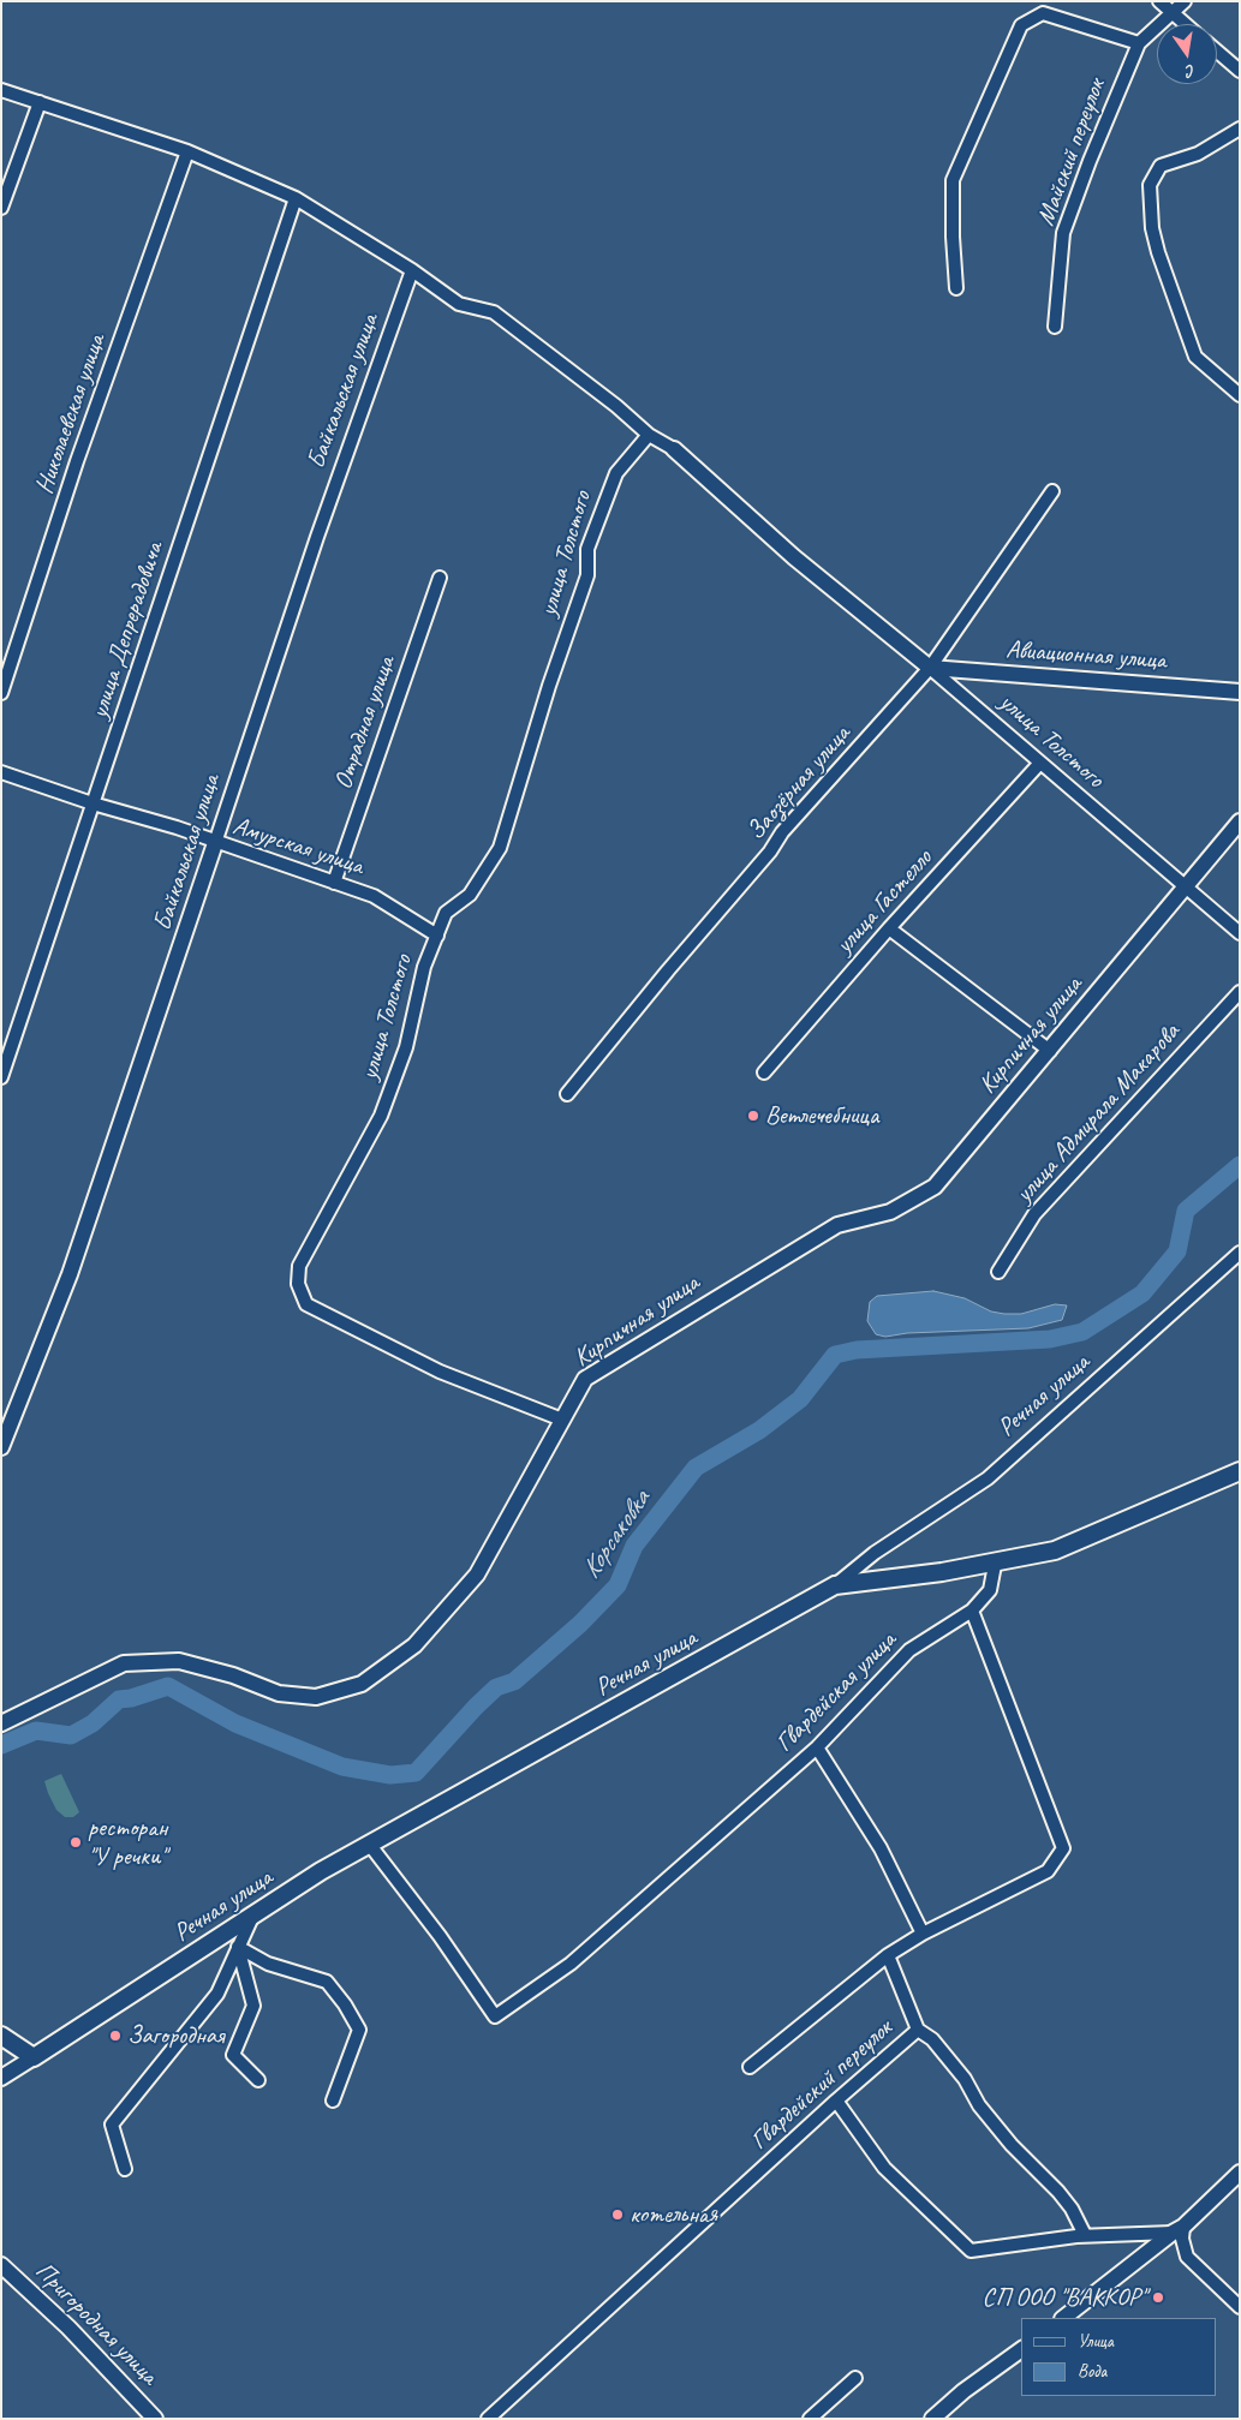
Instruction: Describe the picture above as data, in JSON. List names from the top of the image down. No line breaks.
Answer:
{"streets":{"main road":["Речная улица"],"street":["Майский переулок","Байкальская улица","Николаевская улица","улица Толстого","улица Депрерадовича","Авиационная улица","Отрадная улица","Заозёрная улица","Амурская улица","улица Гастелло","Кирпичная улица","улица Адмирала Макарова","Гвардейская улица","Гвардейский переулок","Пригородная улица"]},"crossings":[["Байкальская улица","Амурская улица"],["улица Толстого","Авиационная улица"],["улица Толстого","Заозёрная улица"],["улица Толстого","Амурская улица"],["улица Толстого","улица Гастелло"],["улица Толстого","Кирпичная улица"],["улица Депрерадовича","Амурская улица"],["Авиационная улица","Заозёрная улица"],["Отрадная улица","Амурская улица"],["Речная улица","Гвардейская улица"]],"water":["Корсаковка"],"places":["Ветлечебница","ресторан \"У речки\"","Загородная","котельная","СП ООО \"ВАККОР\""],"legend":["Улица","Вода"],"north":"bottom"}
